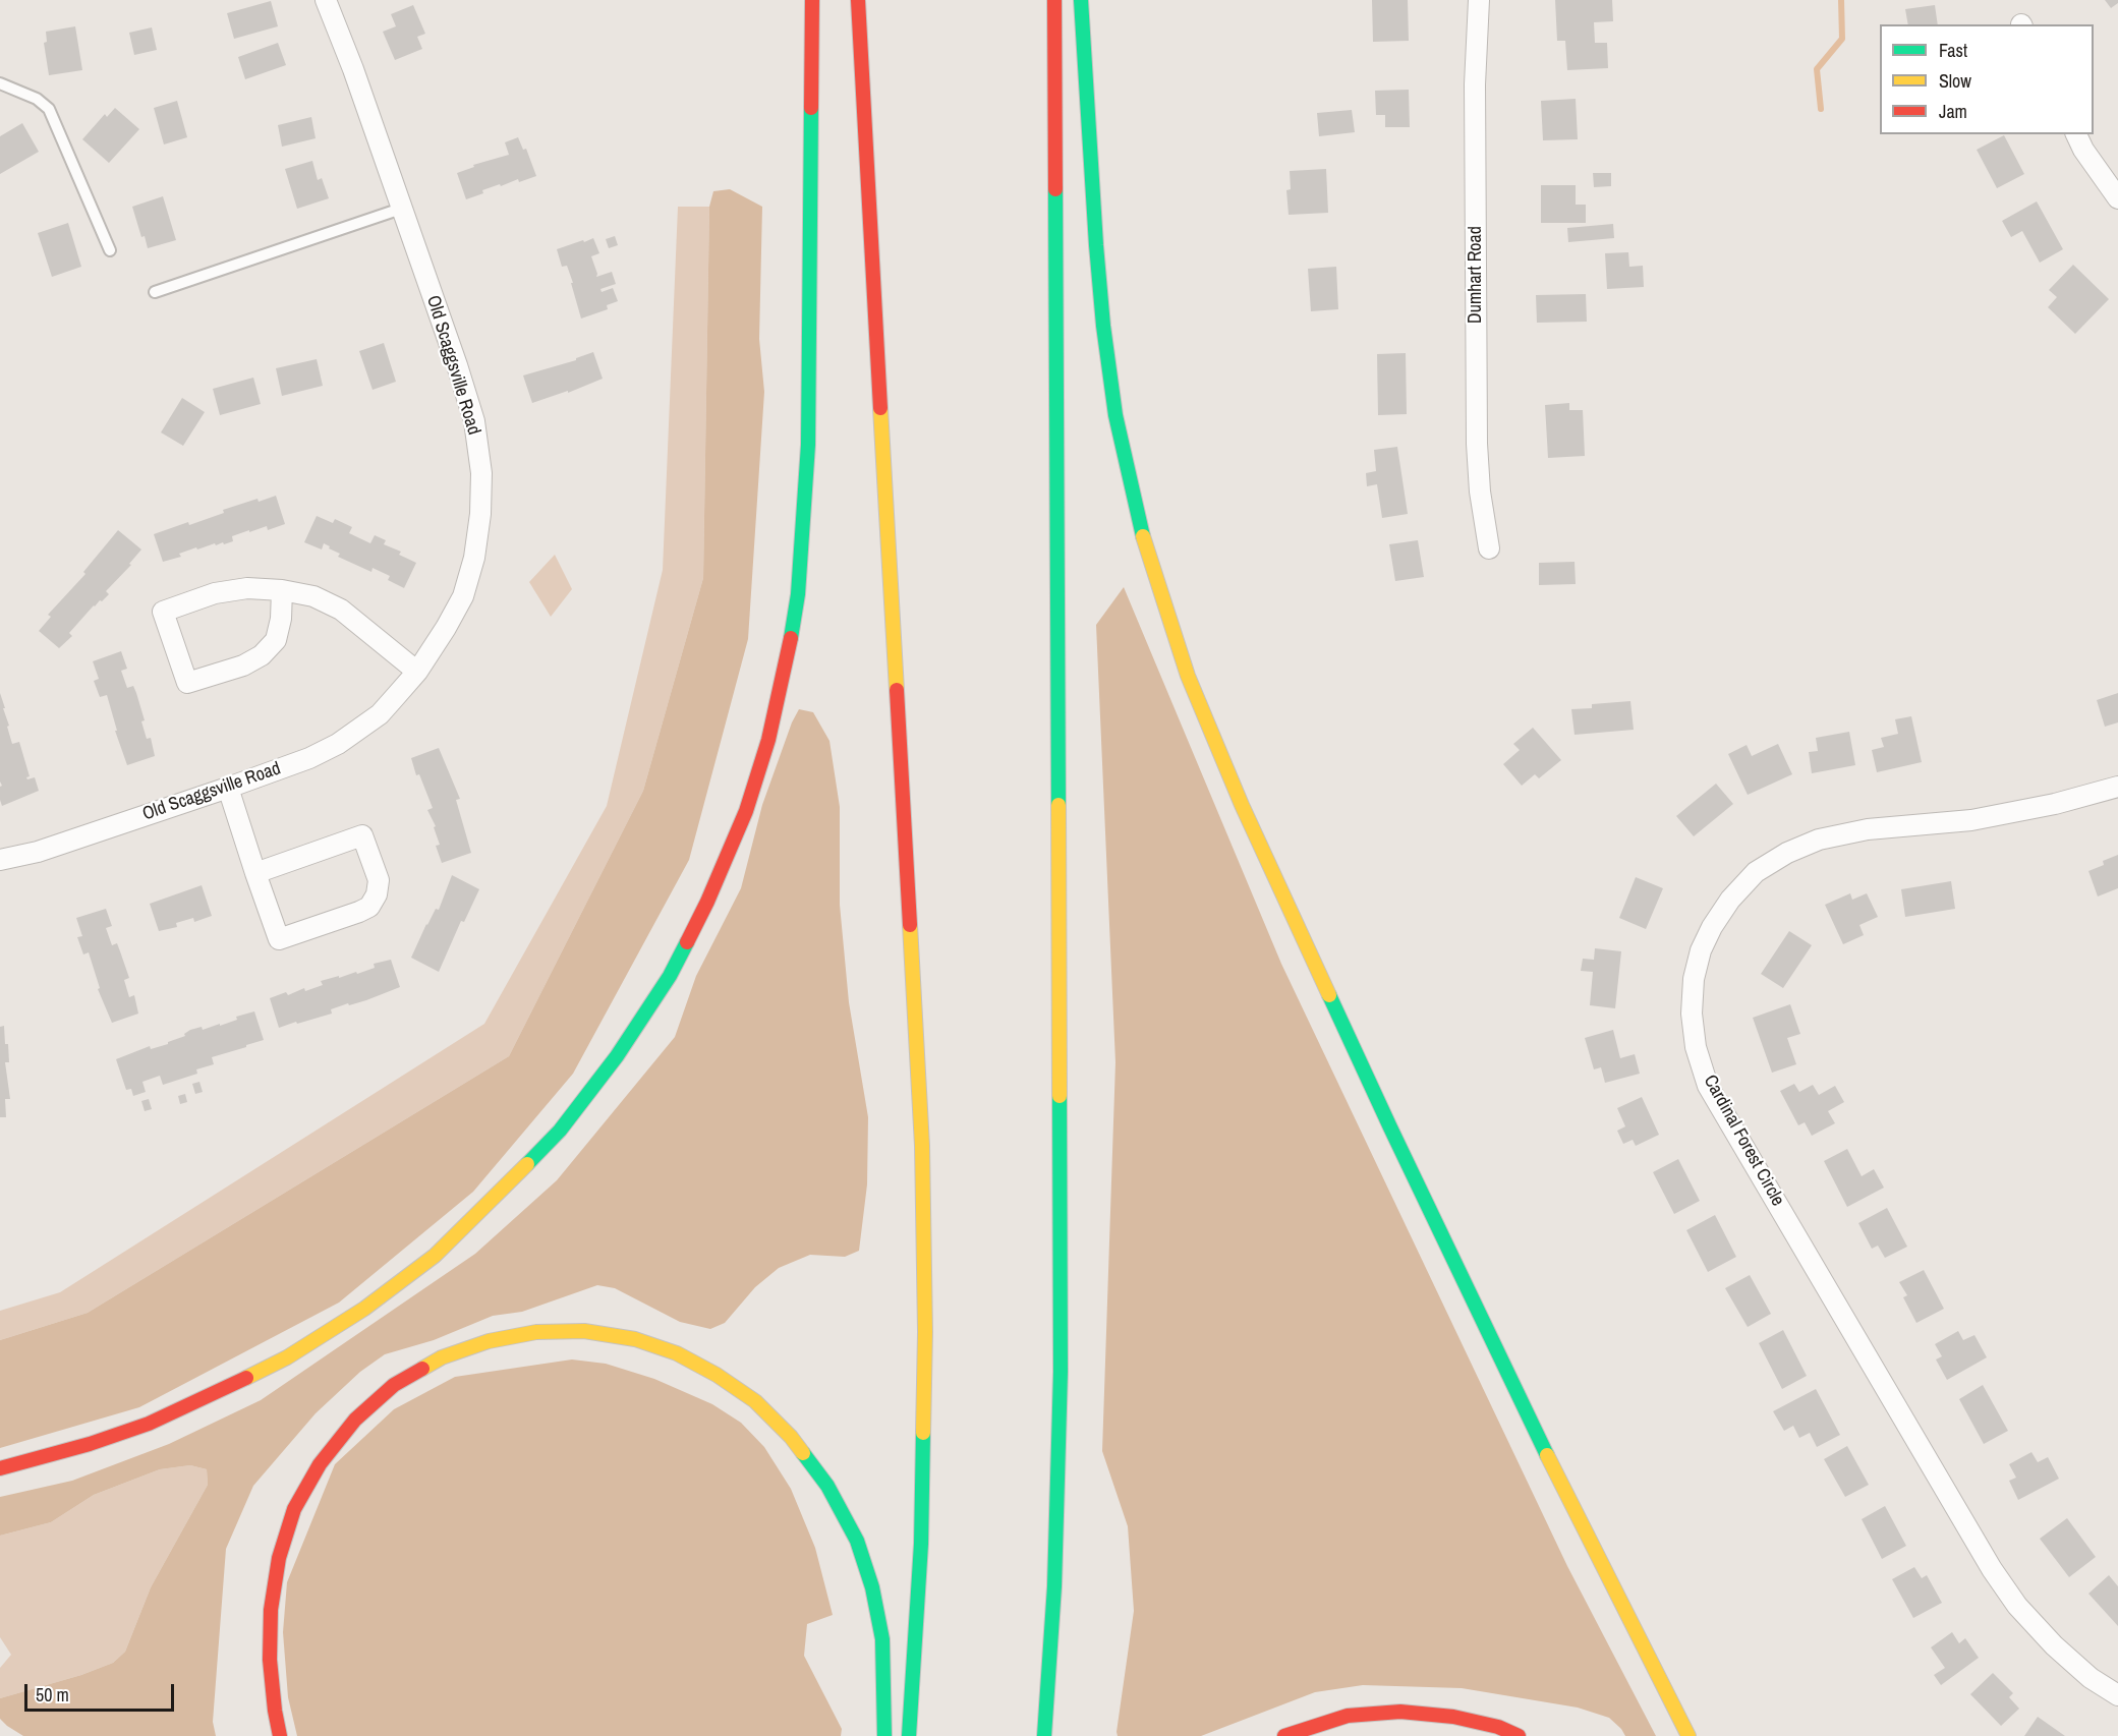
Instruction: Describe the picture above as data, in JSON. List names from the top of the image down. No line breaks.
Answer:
{"streets":{"street":["Dumhart Road","Old Scaggsville Road","Cardinal Forest Circle"]},"legend":["Fast","Slow","Jam"],"scale_bar":"50 m"}
